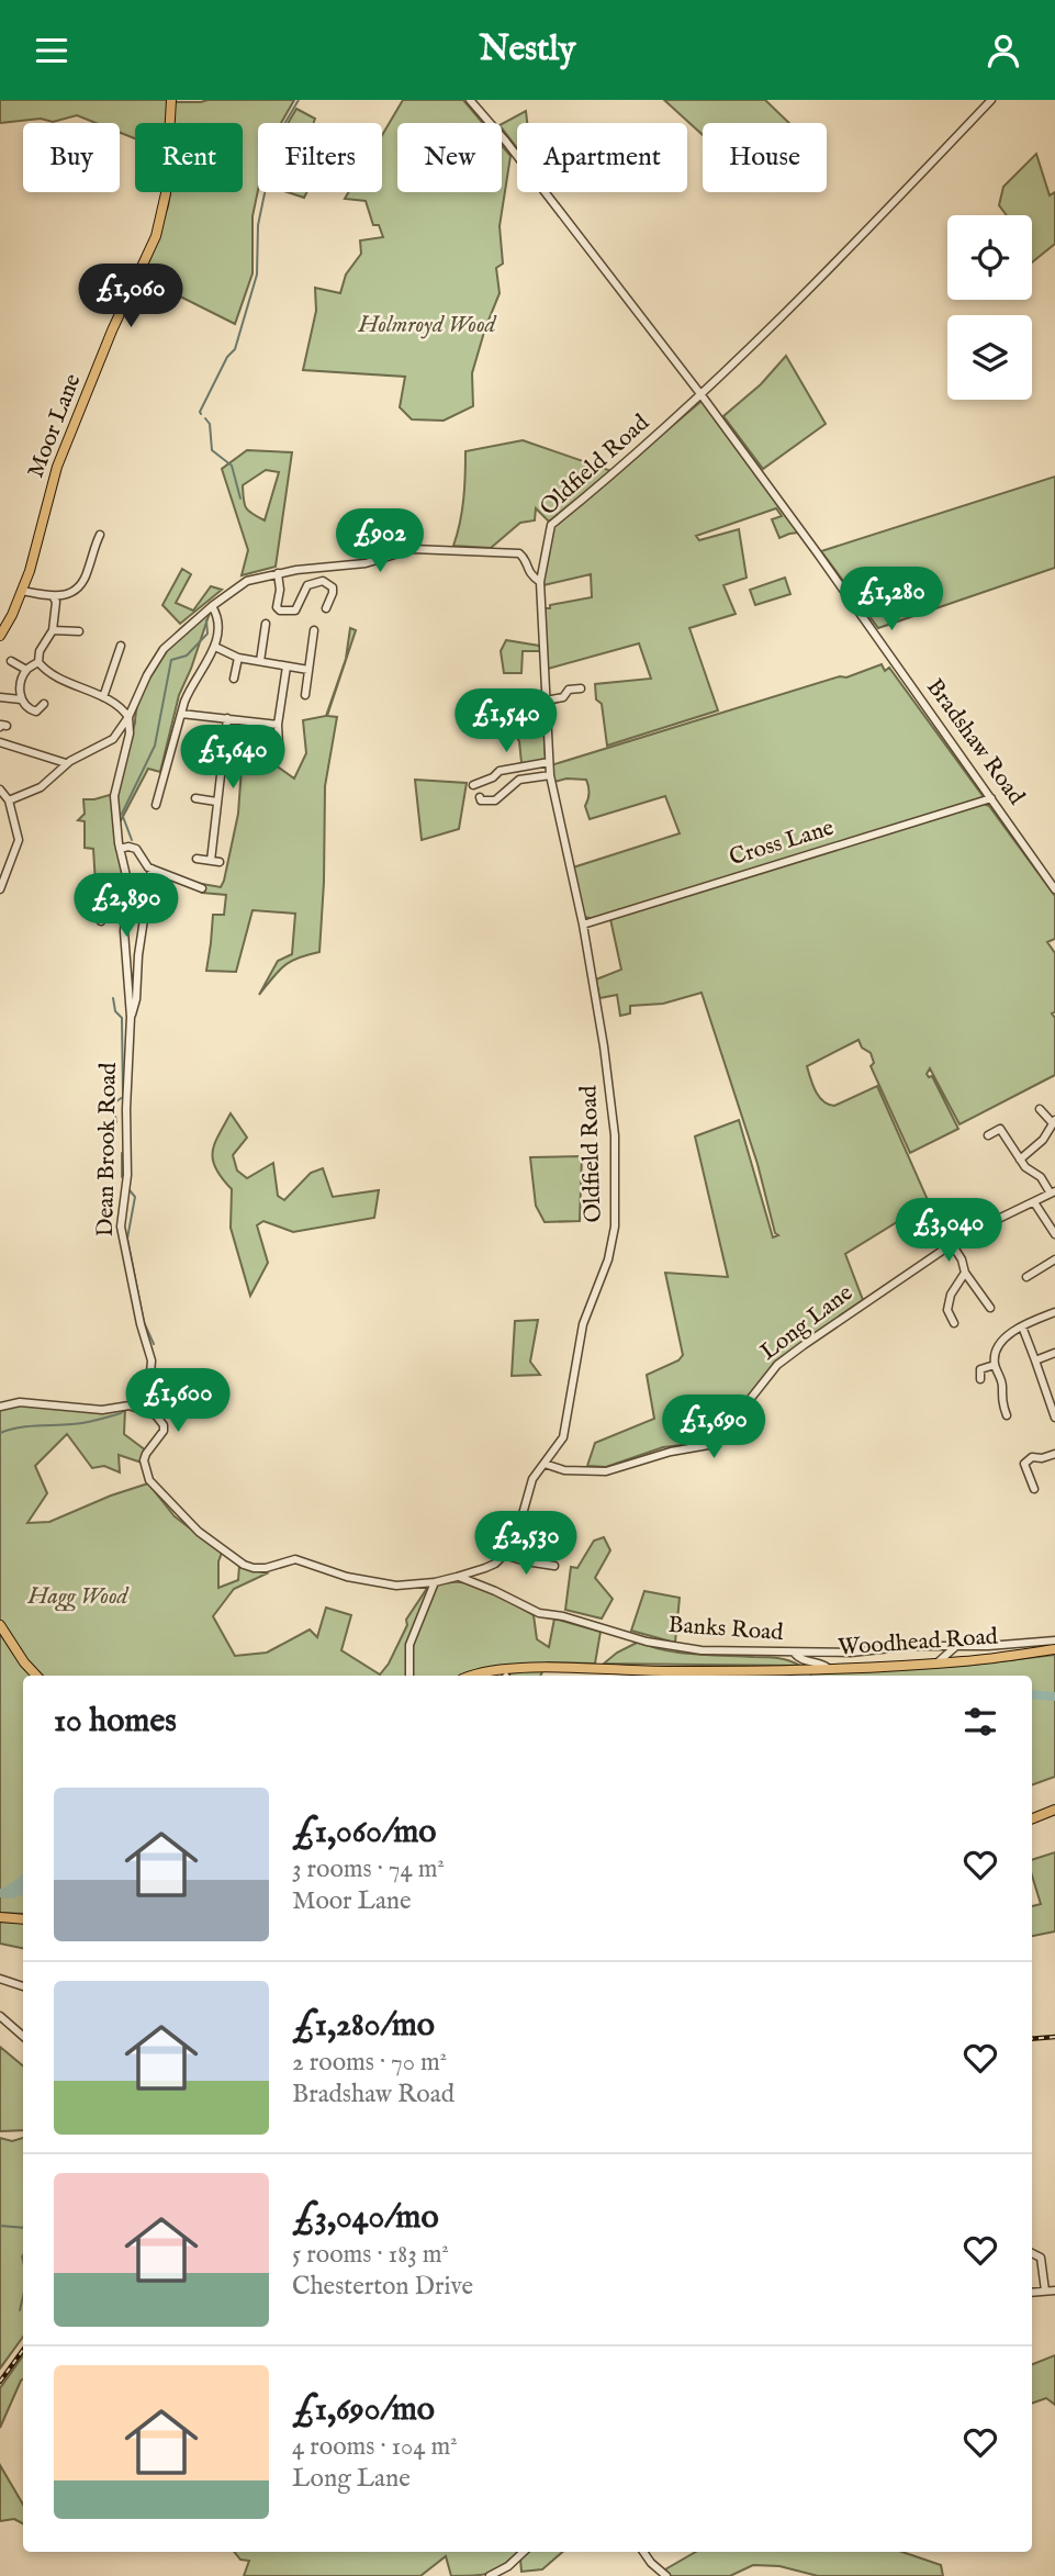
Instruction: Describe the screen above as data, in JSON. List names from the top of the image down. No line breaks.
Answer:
{"streets":{"main road":["Moor Lane","Woodhead Road"],"street":["Oldfield Road","Bradshaw Road","Cross Lane","Dean Brook Road","Long Lane","Banks Road"]},"crossings":[["Oldfield Road","Bradshaw Road"],["Oldfield Road","Cross Lane"],["Oldfield Road","Long Lane"],["Bradshaw Road","Cross Lane"]],"parks":["Holmroyd Wood","Hagg Wood"],"page":{"header":"Nestly","chip":["Buy","Rent","Filters","New","Apartment","House"],"price":["£1,060","£902","£1,280","£1,540","£1,640","£2,890","£3,040","£1,600","£1,690","£2,530"],"heading":"10 homes","list":[{"name":"£1,060/mo","note":"3 rooms · 74 m² · Moor Lane"},{"name":"£1,280/mo","note":"2 rooms · 70 m² · Bradshaw Road"},{"name":"£3,040/mo","note":"5 rooms · 183 m² · Chesterton Drive"},{"name":"£1,690/mo","note":"4 rooms · 104 m² · Long Lane"}]}}
